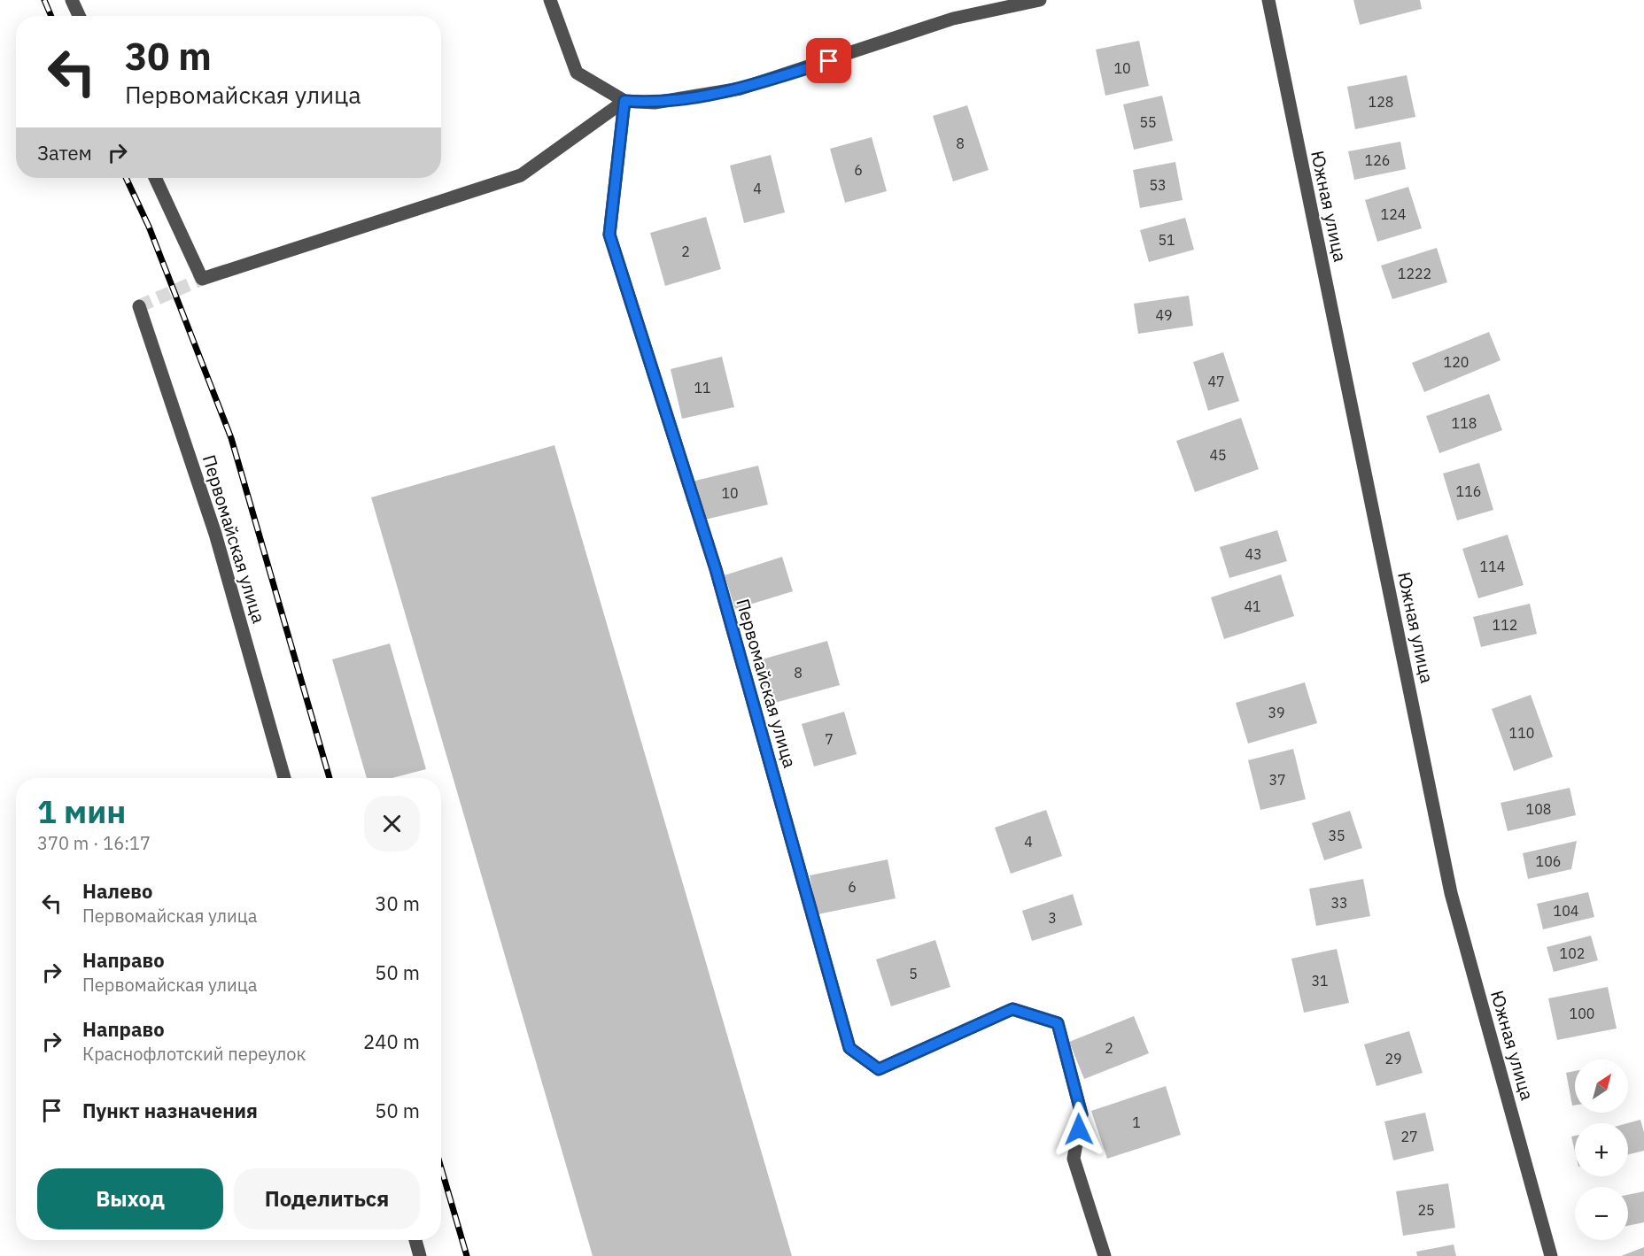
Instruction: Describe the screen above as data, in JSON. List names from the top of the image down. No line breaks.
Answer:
{"streets":{"street":["Южная улица","Первомайская улица"]},"house_numbers":["10","128","55","8","126","6","53","4","124","51","2","1222","49","120","47","11","118","45","116","10","43","114","41","112","8","39","110","7","37","108","35","4","106","6","33","104","3","102","5","31","100","2","29","1","27","25"],"north":"top right","page":{"turn":["30 m","Первомайская улица"],"then":"Затем","heading":["1 мин","370 m · 16:17"],"list":[{"name":"Налево","note":"Первомайская улица","value":"30 m"},{"name":"Направо","note":"Первомайская улица","value":"50 m"},{"name":"Направо","note":"Краснофлотский переулок","value":"240 m"},{"name":"Пункт назначения","value":"50 m"}],"map_buttons":["+","−"],"buttons":["Выход","Поделиться"]}}
